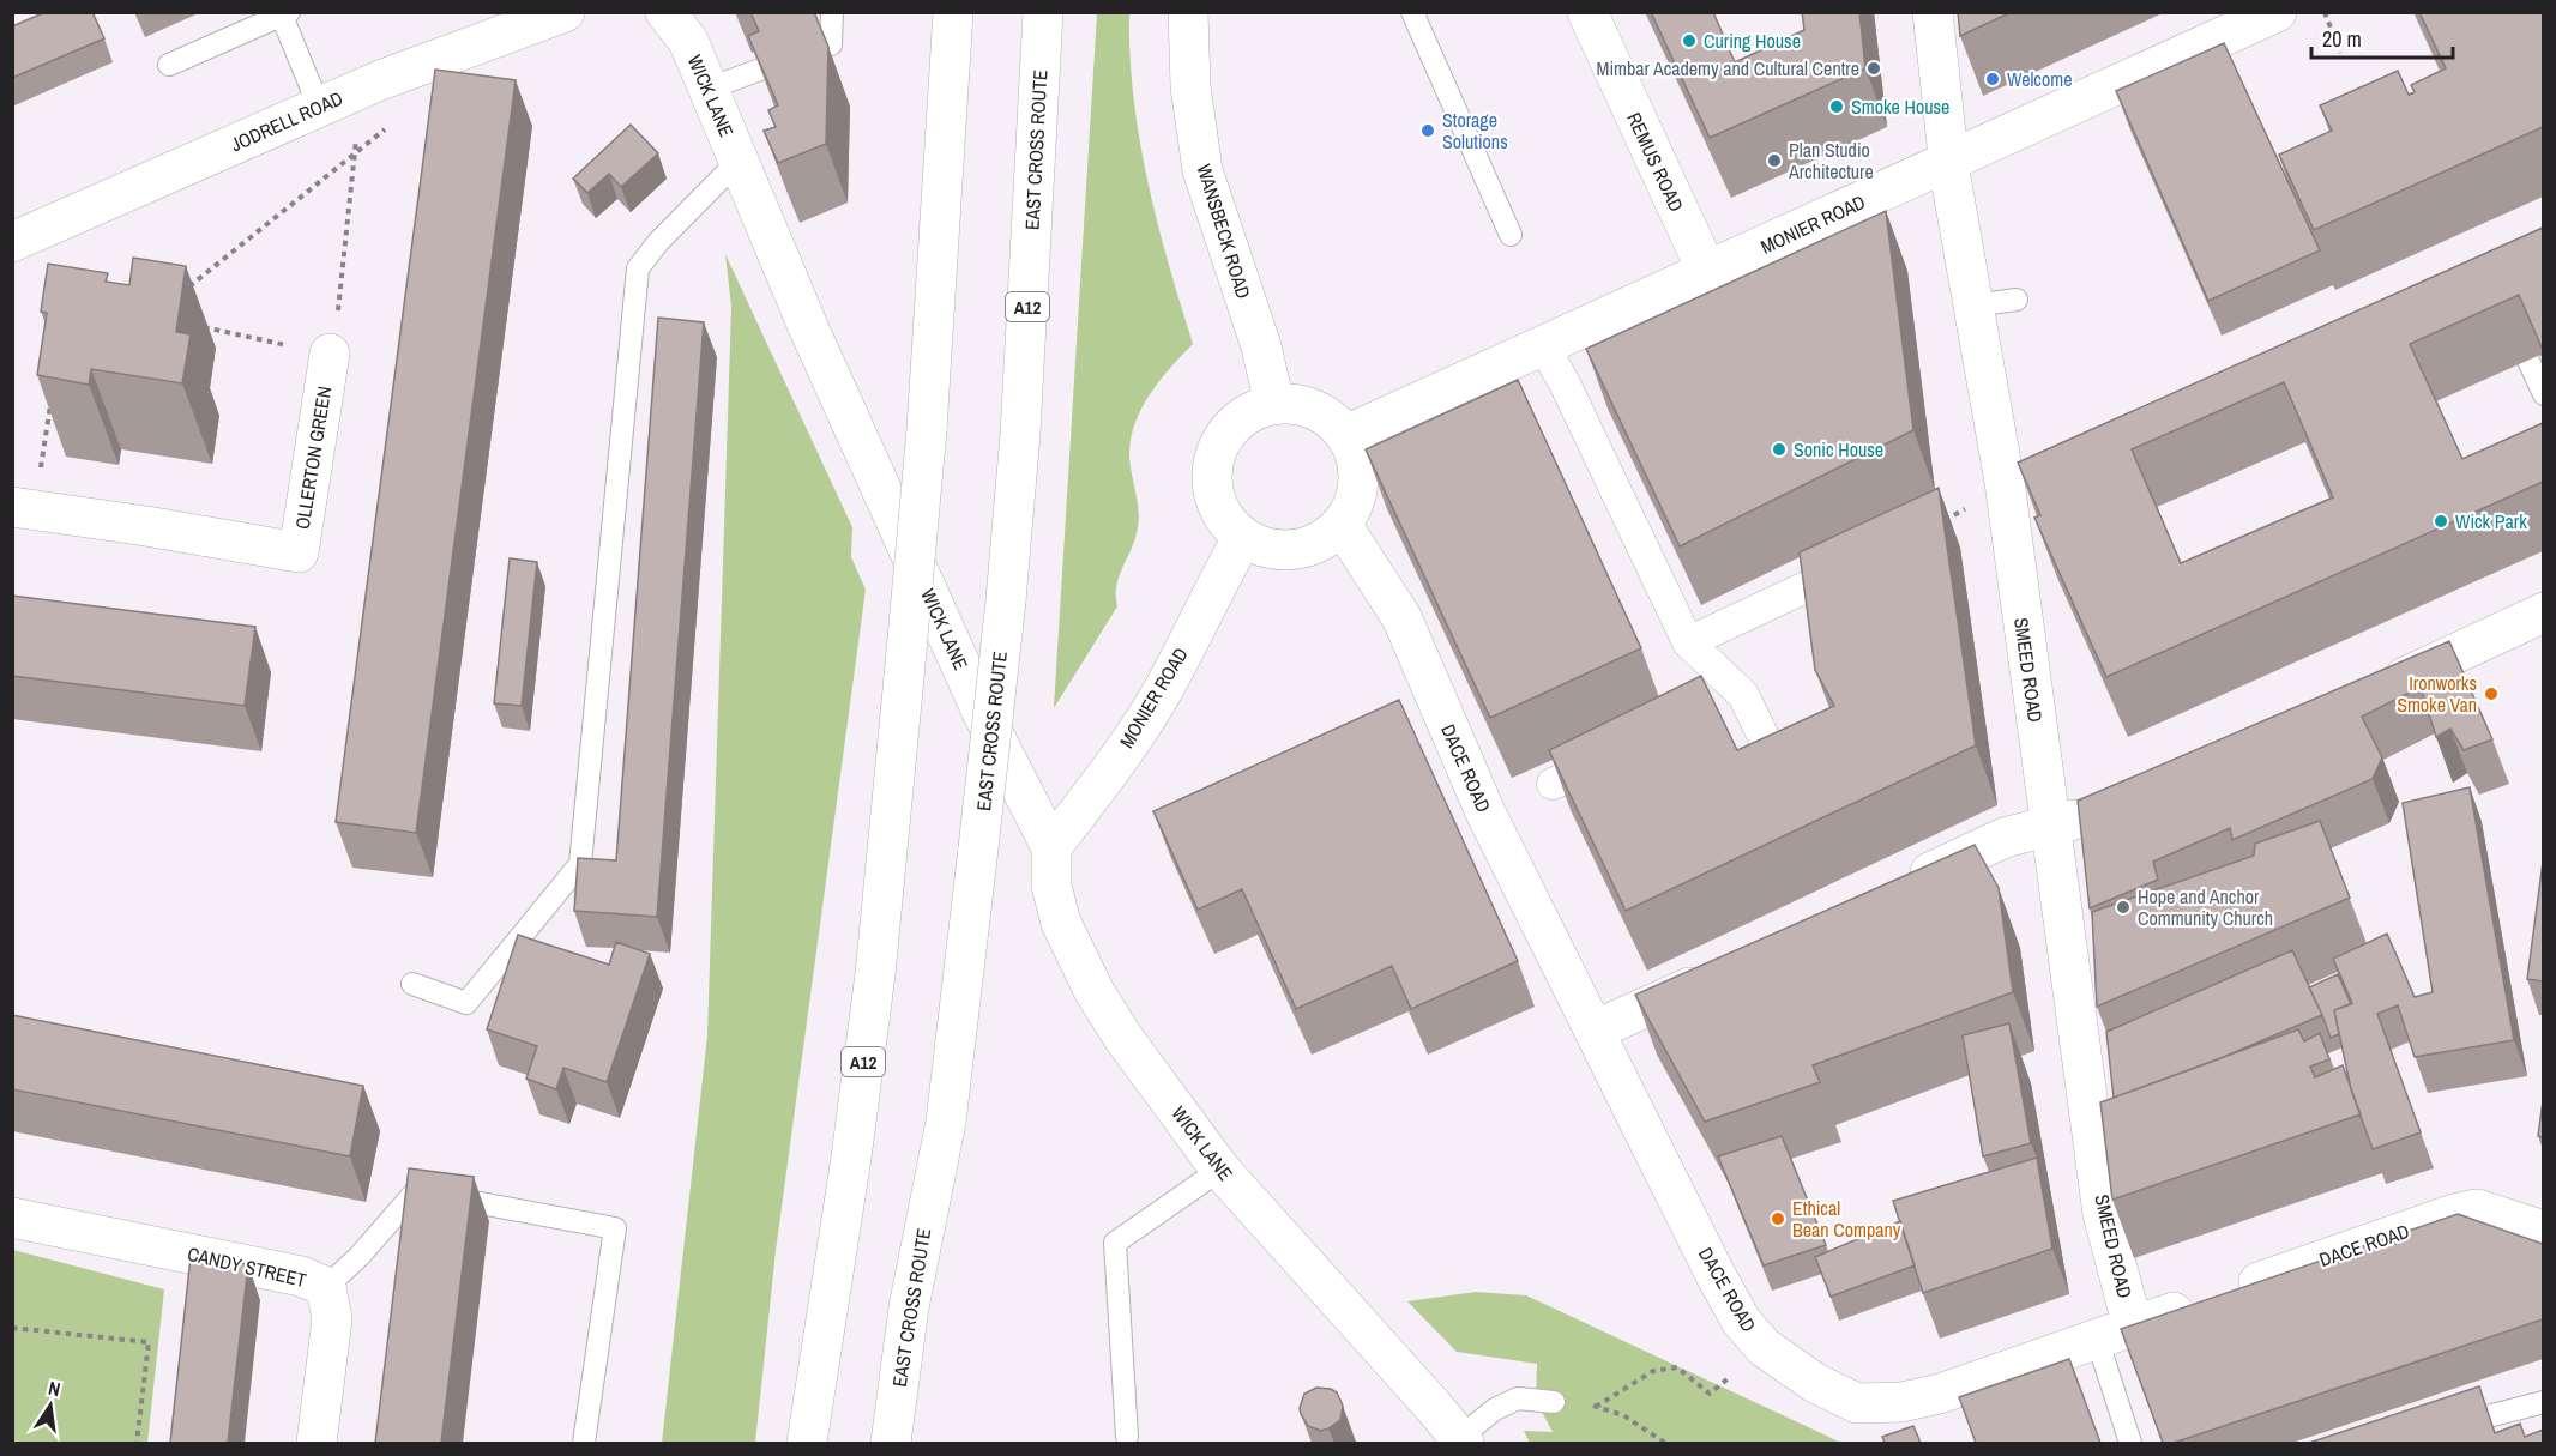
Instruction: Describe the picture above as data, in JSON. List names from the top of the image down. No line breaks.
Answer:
{"streets":{"main road":["WICK LANE","JODRELL ROAD","EAST CROSS ROUTE","REMUS ROAD","MONIER ROAD","WANSBECK ROAD","A12","OLLERTON GREEN","SMEED ROAD","DACE ROAD","CANDY STREET"]},"crossings":[["WICK LANE","MONIER ROAD"],["REMUS ROAD","MONIER ROAD"],["MONIER ROAD","WANSBECK ROAD"],["MONIER ROAD","SMEED ROAD"],["MONIER ROAD","DACE ROAD"],["WANSBECK ROAD","DACE ROAD"],["SMEED ROAD","DACE ROAD"]],"places":["Curing House","Mimbar Academy and Cultural Centre","Welcome","Smoke House","Storage Solutions","Plan Studio Architecture","Sonic House","Wick Park","Ironworks Smoke Van","Hope and Anchor Community Church","Ethical Bean Company"],"scale_bar":"20 m","north":"top"}
